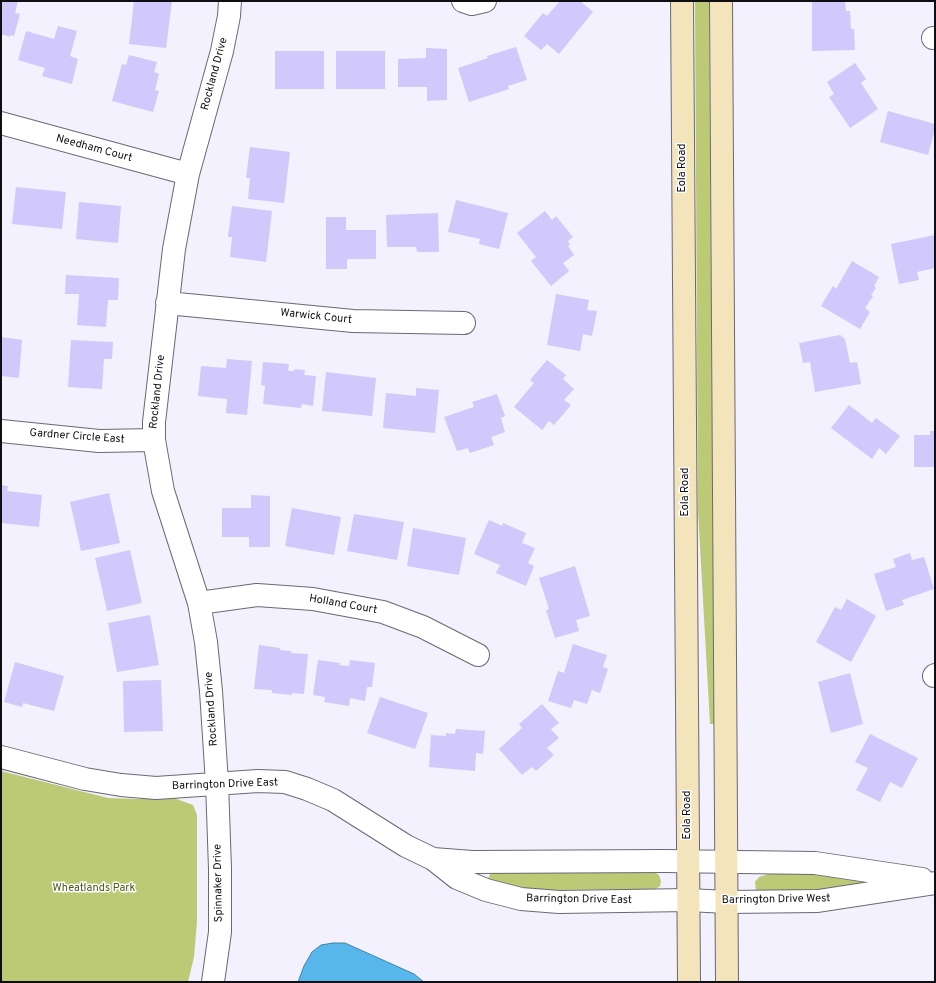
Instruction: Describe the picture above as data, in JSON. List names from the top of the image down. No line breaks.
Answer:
{"streets":{"street":["Rockland Drive","Needham Court","Eola Road","Warwick Court","Gardner Circle East","Holland Court","Barrington Drive East","Spinnaker Drive","Barrington Drive West"]},"crossings":[["Rockland Drive","Needham Court"],["Rockland Drive","Warwick Court"],["Rockland Drive","Gardner Circle East"],["Rockland Drive","Holland Court"],["Rockland Drive","Barrington Drive East"],["Rockland Drive","Spinnaker Drive"],["Eola Road","Barrington Drive East"],["Eola Road","Barrington Drive West"],["Barrington Drive East","Spinnaker Drive"],["Barrington Drive East","Barrington Drive West"]],"parks":["Wheatlands Park"]}
